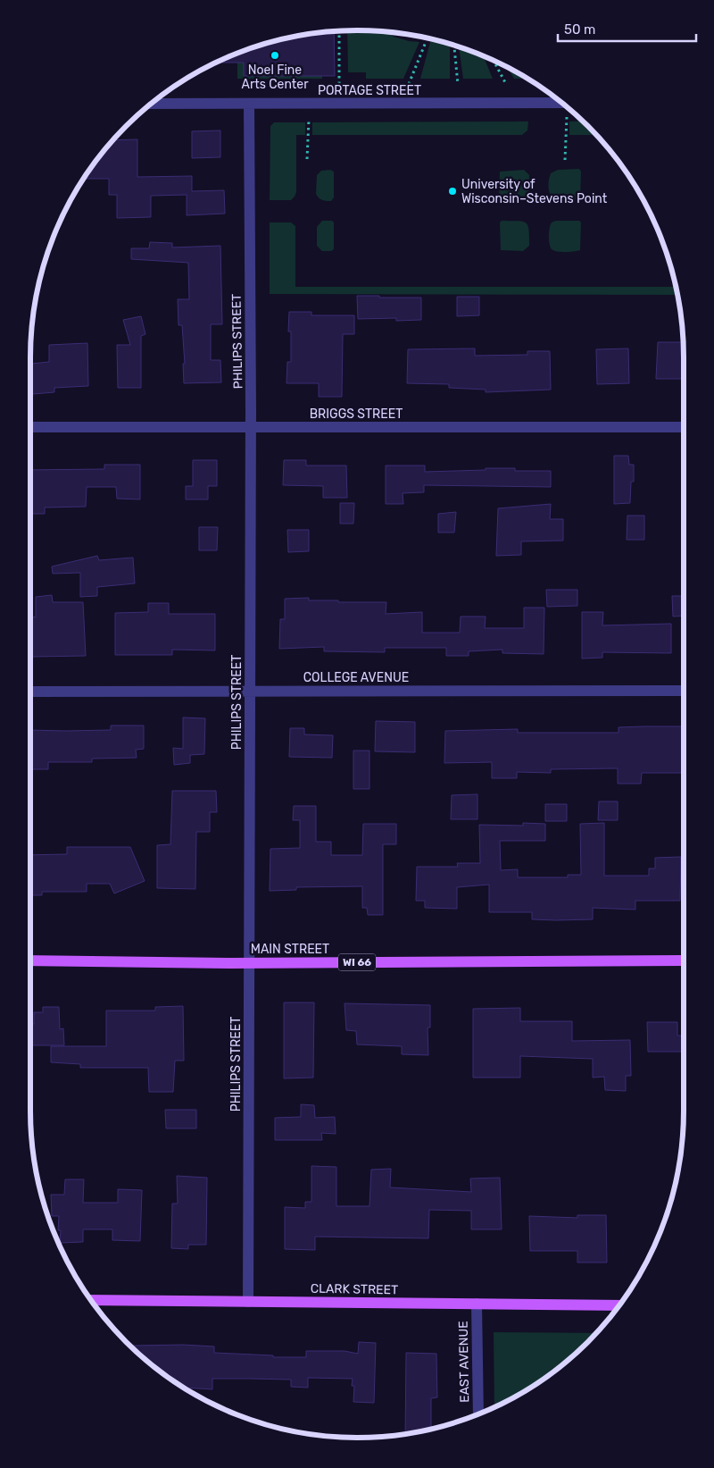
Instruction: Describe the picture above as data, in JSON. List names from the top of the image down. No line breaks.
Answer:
{"streets":{"main road":["MAIN STREET","WI 66","CLARK STREET"],"street":["PORTAGE STREET","PHILIPS STREET","BRIGGS STREET","COLLEGE AVENUE","EAST AVENUE"]},"crossings":[["PORTAGE STREET","PHILIPS STREET"],["PHILIPS STREET","BRIGGS STREET"],["PHILIPS STREET","COLLEGE AVENUE"],["PHILIPS STREET","MAIN STREET"],["PHILIPS STREET","CLARK STREET"],["CLARK STREET","EAST AVENUE"]],"places":["Noel Fine Arts Center","University of Wisconsin–Stevens Point"],"scale_bar":"50 m"}
